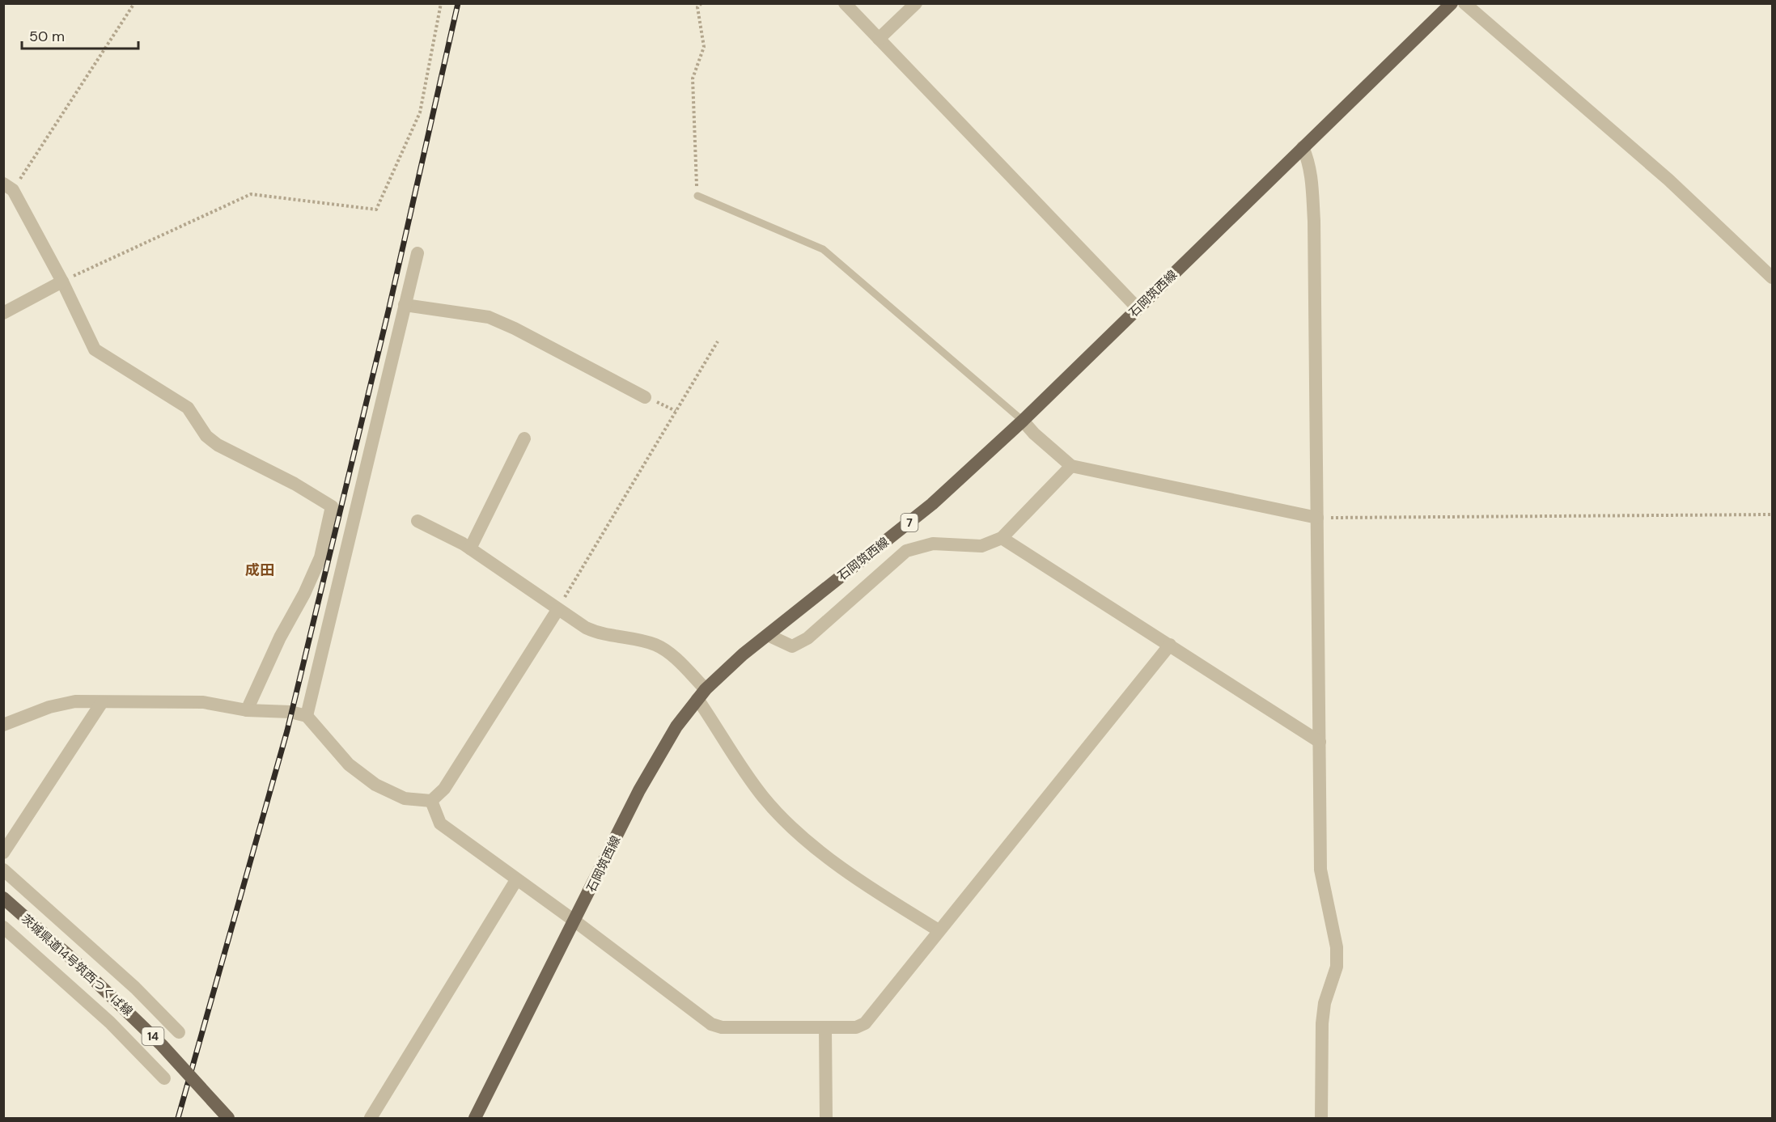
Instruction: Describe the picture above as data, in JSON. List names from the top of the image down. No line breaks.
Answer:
{"streets":{"main road":["石岡筑西線","7","茨城県道14号筑西つくば線","14"]},"districts":["成田"],"scale_bar":"50 m"}
